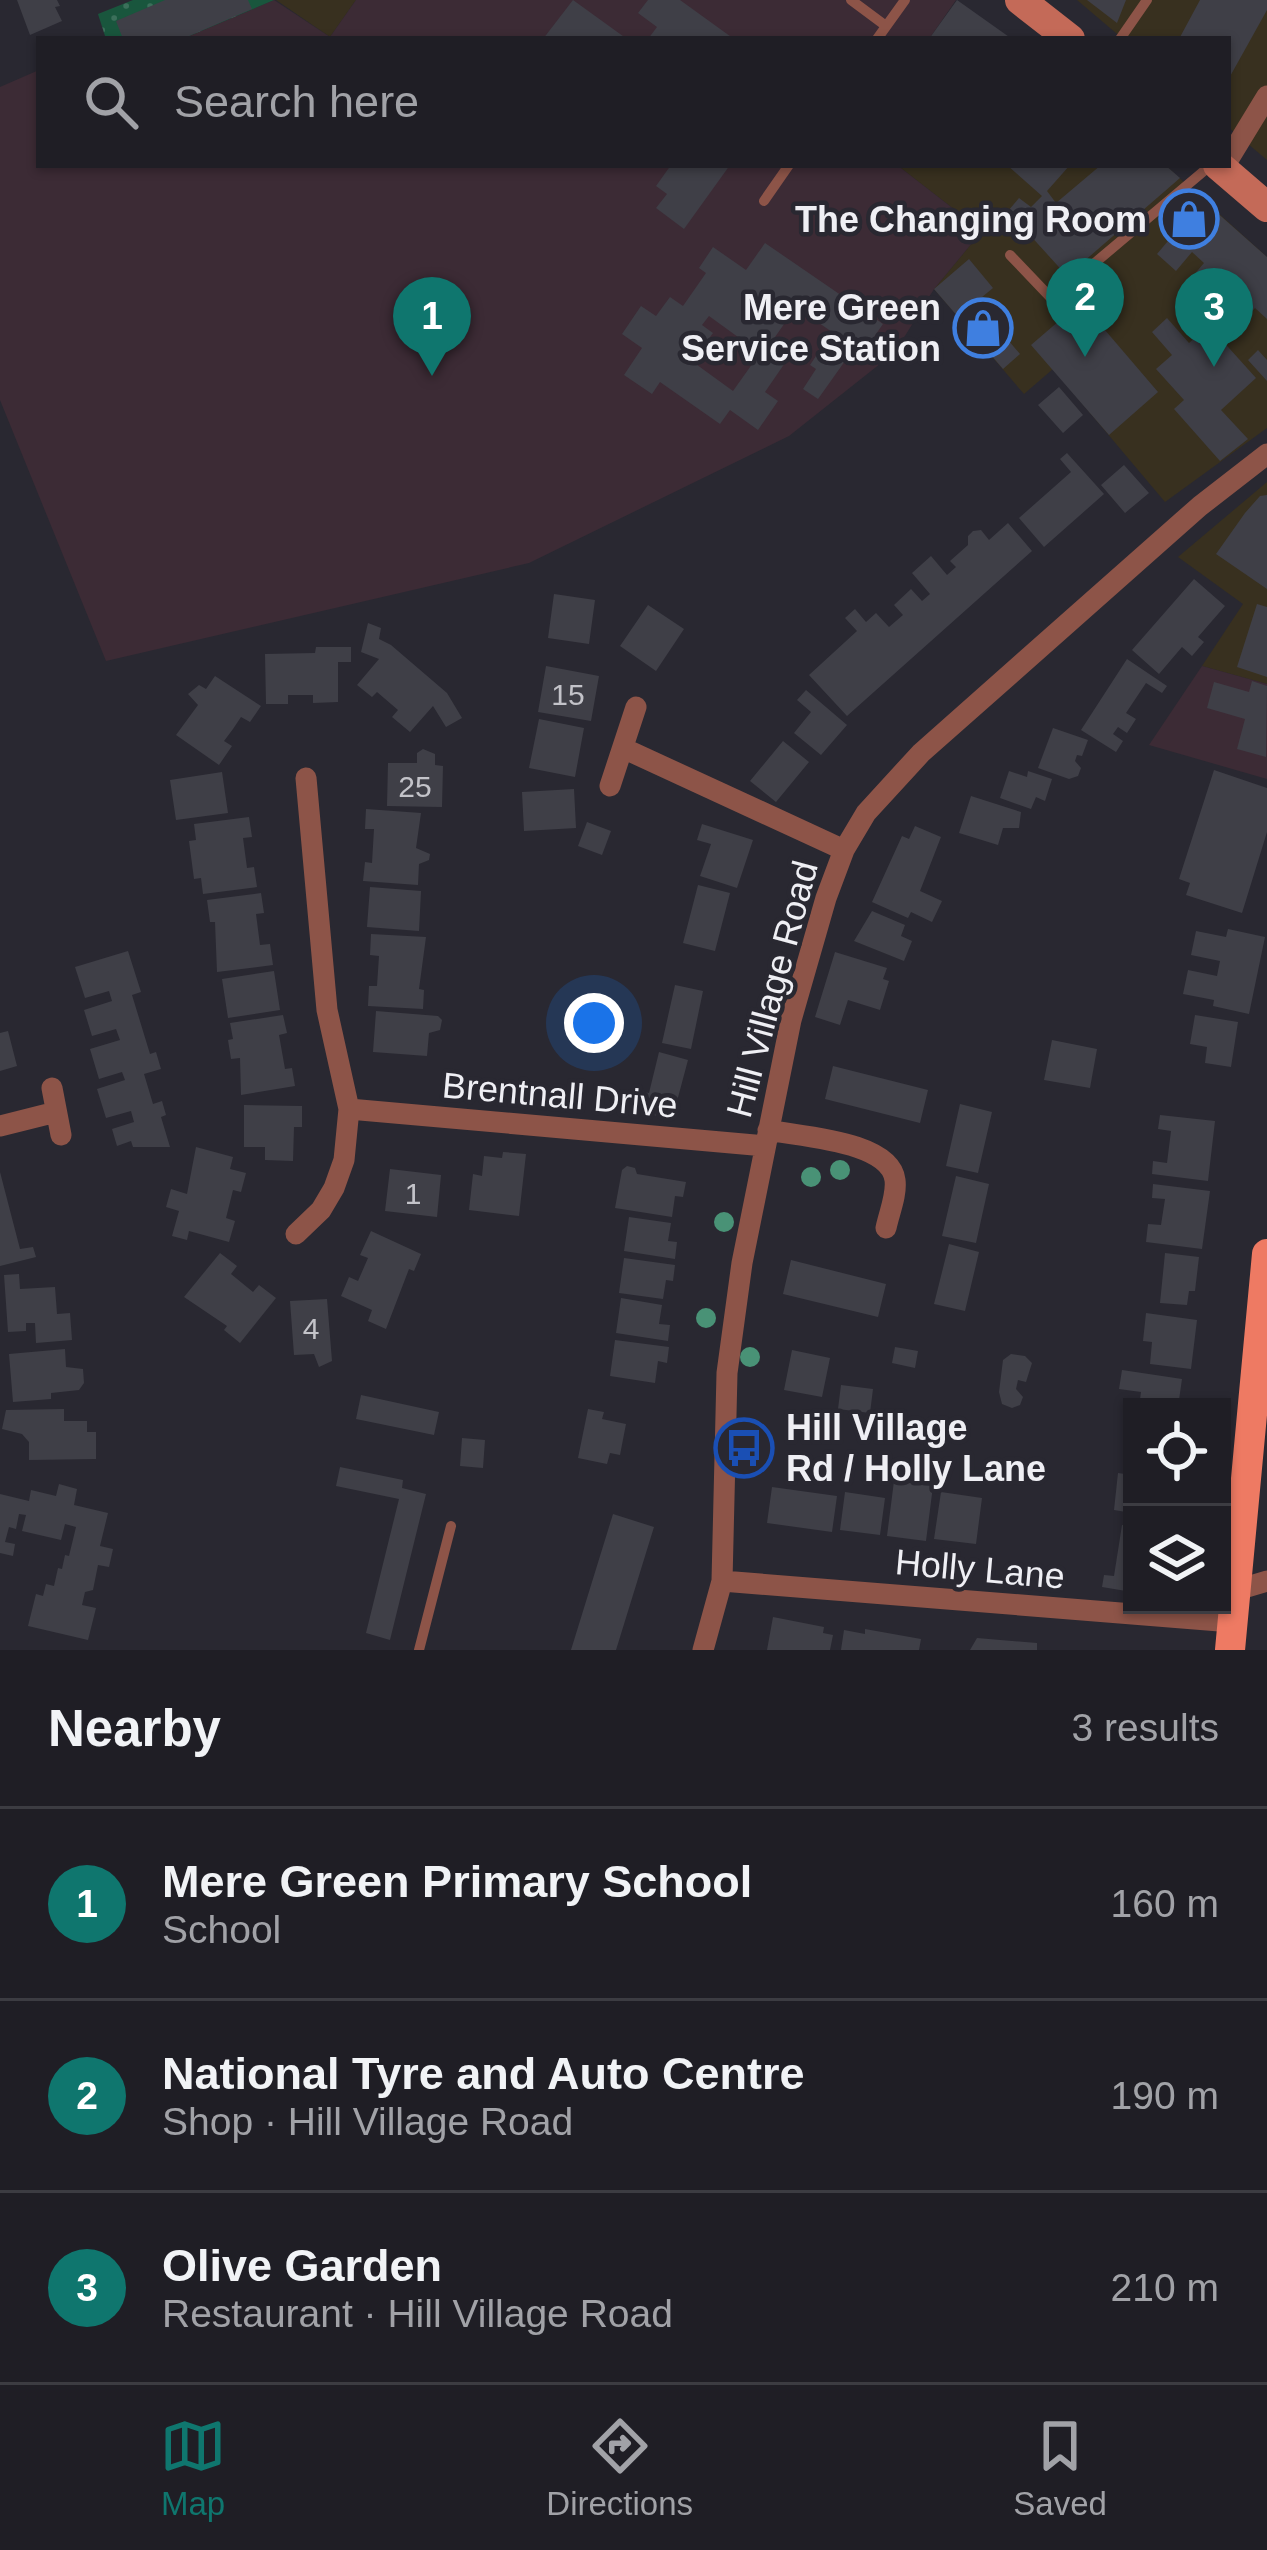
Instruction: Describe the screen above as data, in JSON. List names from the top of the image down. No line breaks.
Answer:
{"streets":{"street":["Hill Village Road","Brentnall Drive","Holly Lane"]},"crossings":[["Hill Village Road","Brentnall Drive"],["Hill Village Road","Holly Lane"]],"places":{"shop":["The Changing Room","Mere Green Service Station"],"bus stop":["Hill Village Rd / Holly Lane"]},"house_numbers":["15","25","1","4"],"page":{"search":"Search here","pins":["2","3","1"],"heading":["Nearby","3 results"],"list":[{"mark":"1","name":"Mere Green Primary School","note":"School","value":"160 m"},{"mark":"2","name":"National Tyre and Auto Centre","note":"Shop · Hill Village Road","value":"190 m"},{"mark":"3","name":"Olive Garden","note":"Restaurant · Hill Village Road","value":"210 m"}],"nav":["Map","Directions","Saved"]}}
